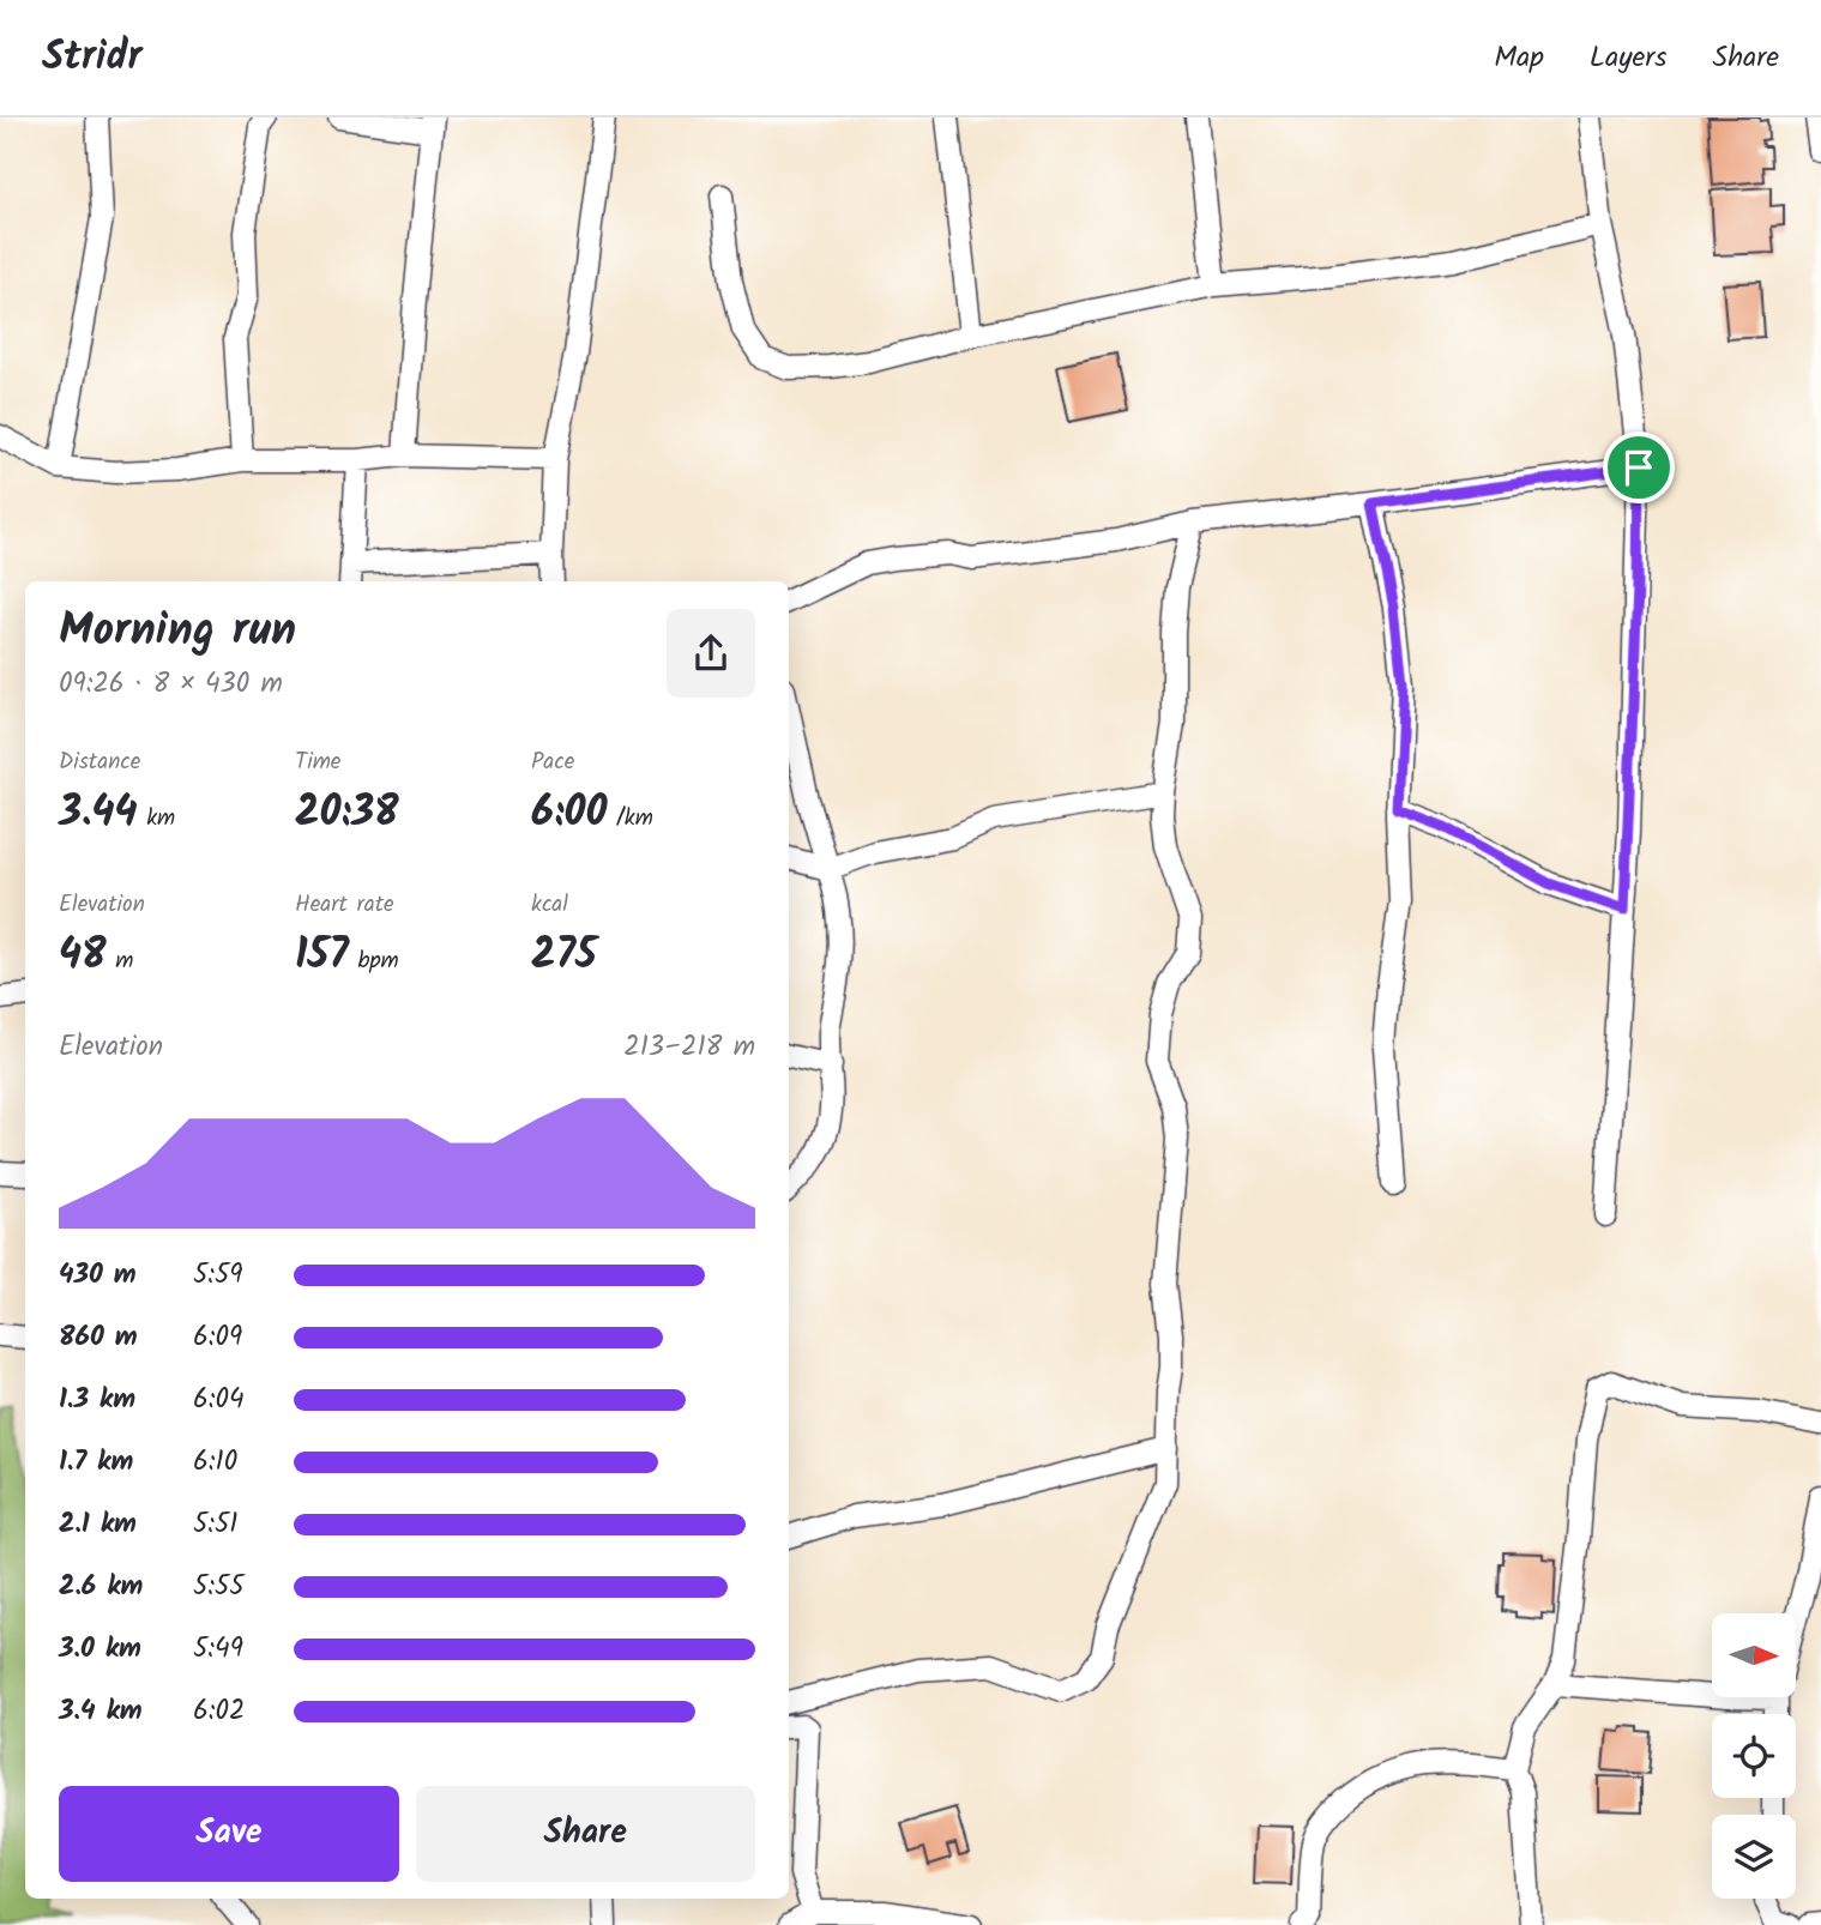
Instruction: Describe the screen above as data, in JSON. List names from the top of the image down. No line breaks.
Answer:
{"north":"right","page":{"header":"Stridr","nav":["Map","Layers","Share"],"heading":["Morning run","09:26 · 8 × 430 m"],"stats":[["Distance","3.44 km"],["Time","20:38"],["Pace","6:00 /km"],["Elevation","48 m"],["Heart rate","157 bpm"],["kcal","275"]],"chart":["Elevation","213–218 m"],"list":[{"name":"430 m","note":"5:59"},{"name":"860 m","note":"6:09"},{"name":"1.3 km","note":"6:04"},{"name":"1.7 km","note":"6:10"},{"name":"2.1 km","note":"5:51"},{"name":"2.6 km","note":"5:55"},{"name":"3.0 km","note":"5:49"},{"name":"3.4 km","note":"6:02"}],"buttons":["Save","Share"]}}
